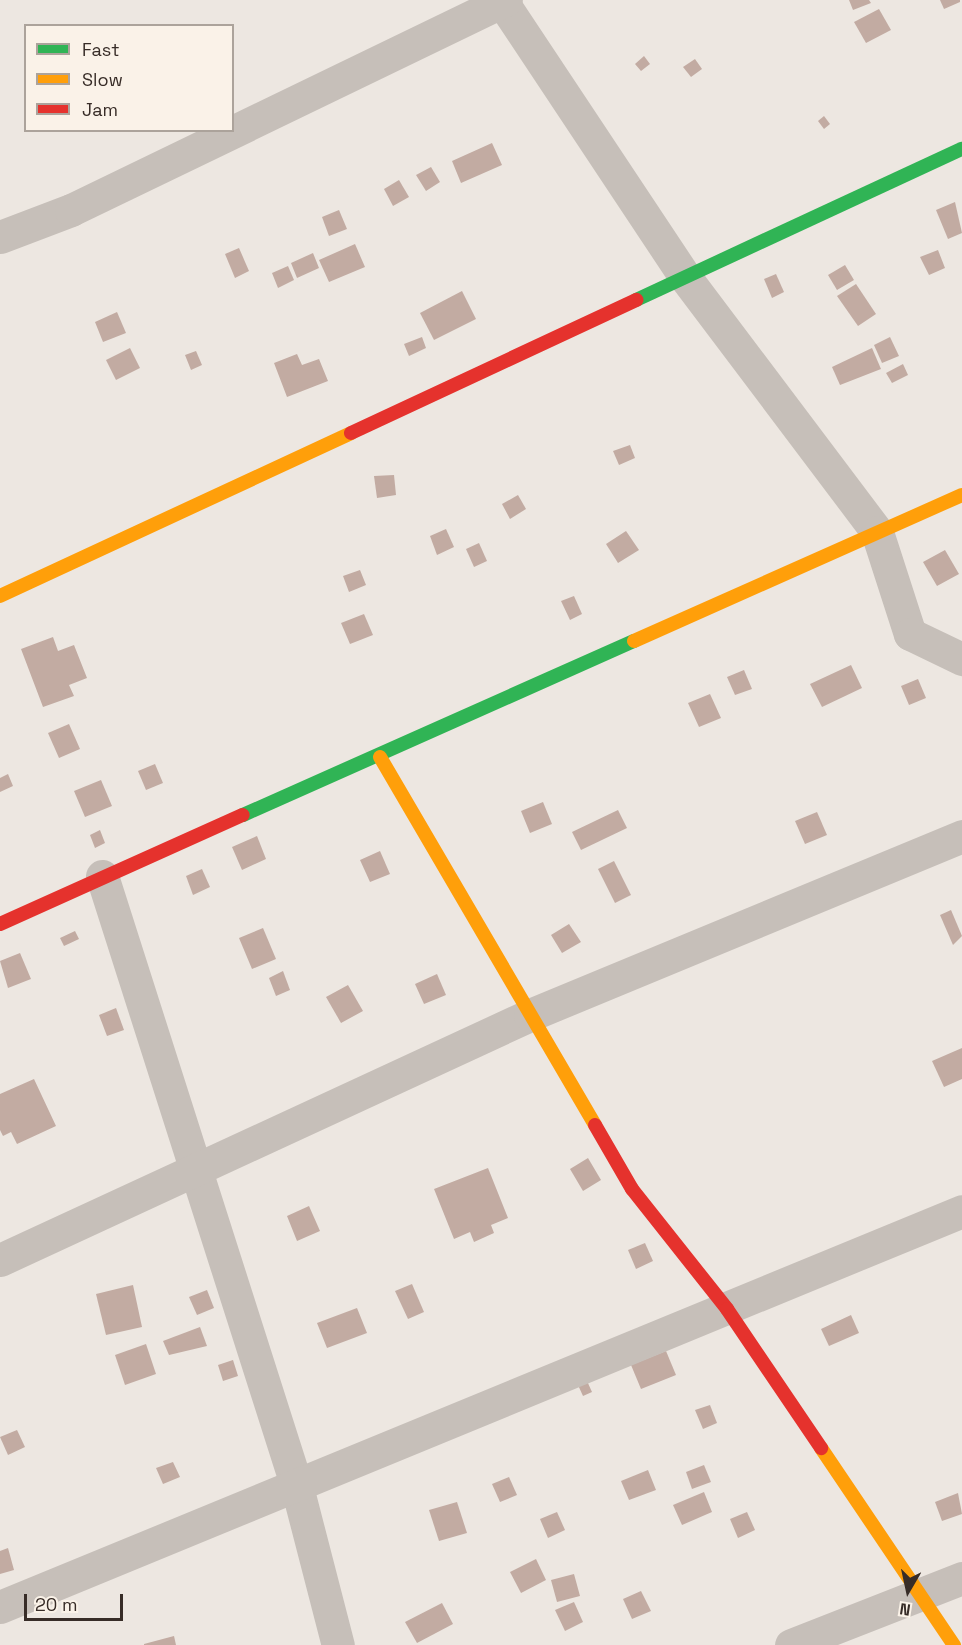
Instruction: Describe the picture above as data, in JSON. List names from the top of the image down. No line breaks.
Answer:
{"legend":["Fast","Slow","Jam"],"scale_bar":"20 m","north":"bottom"}
